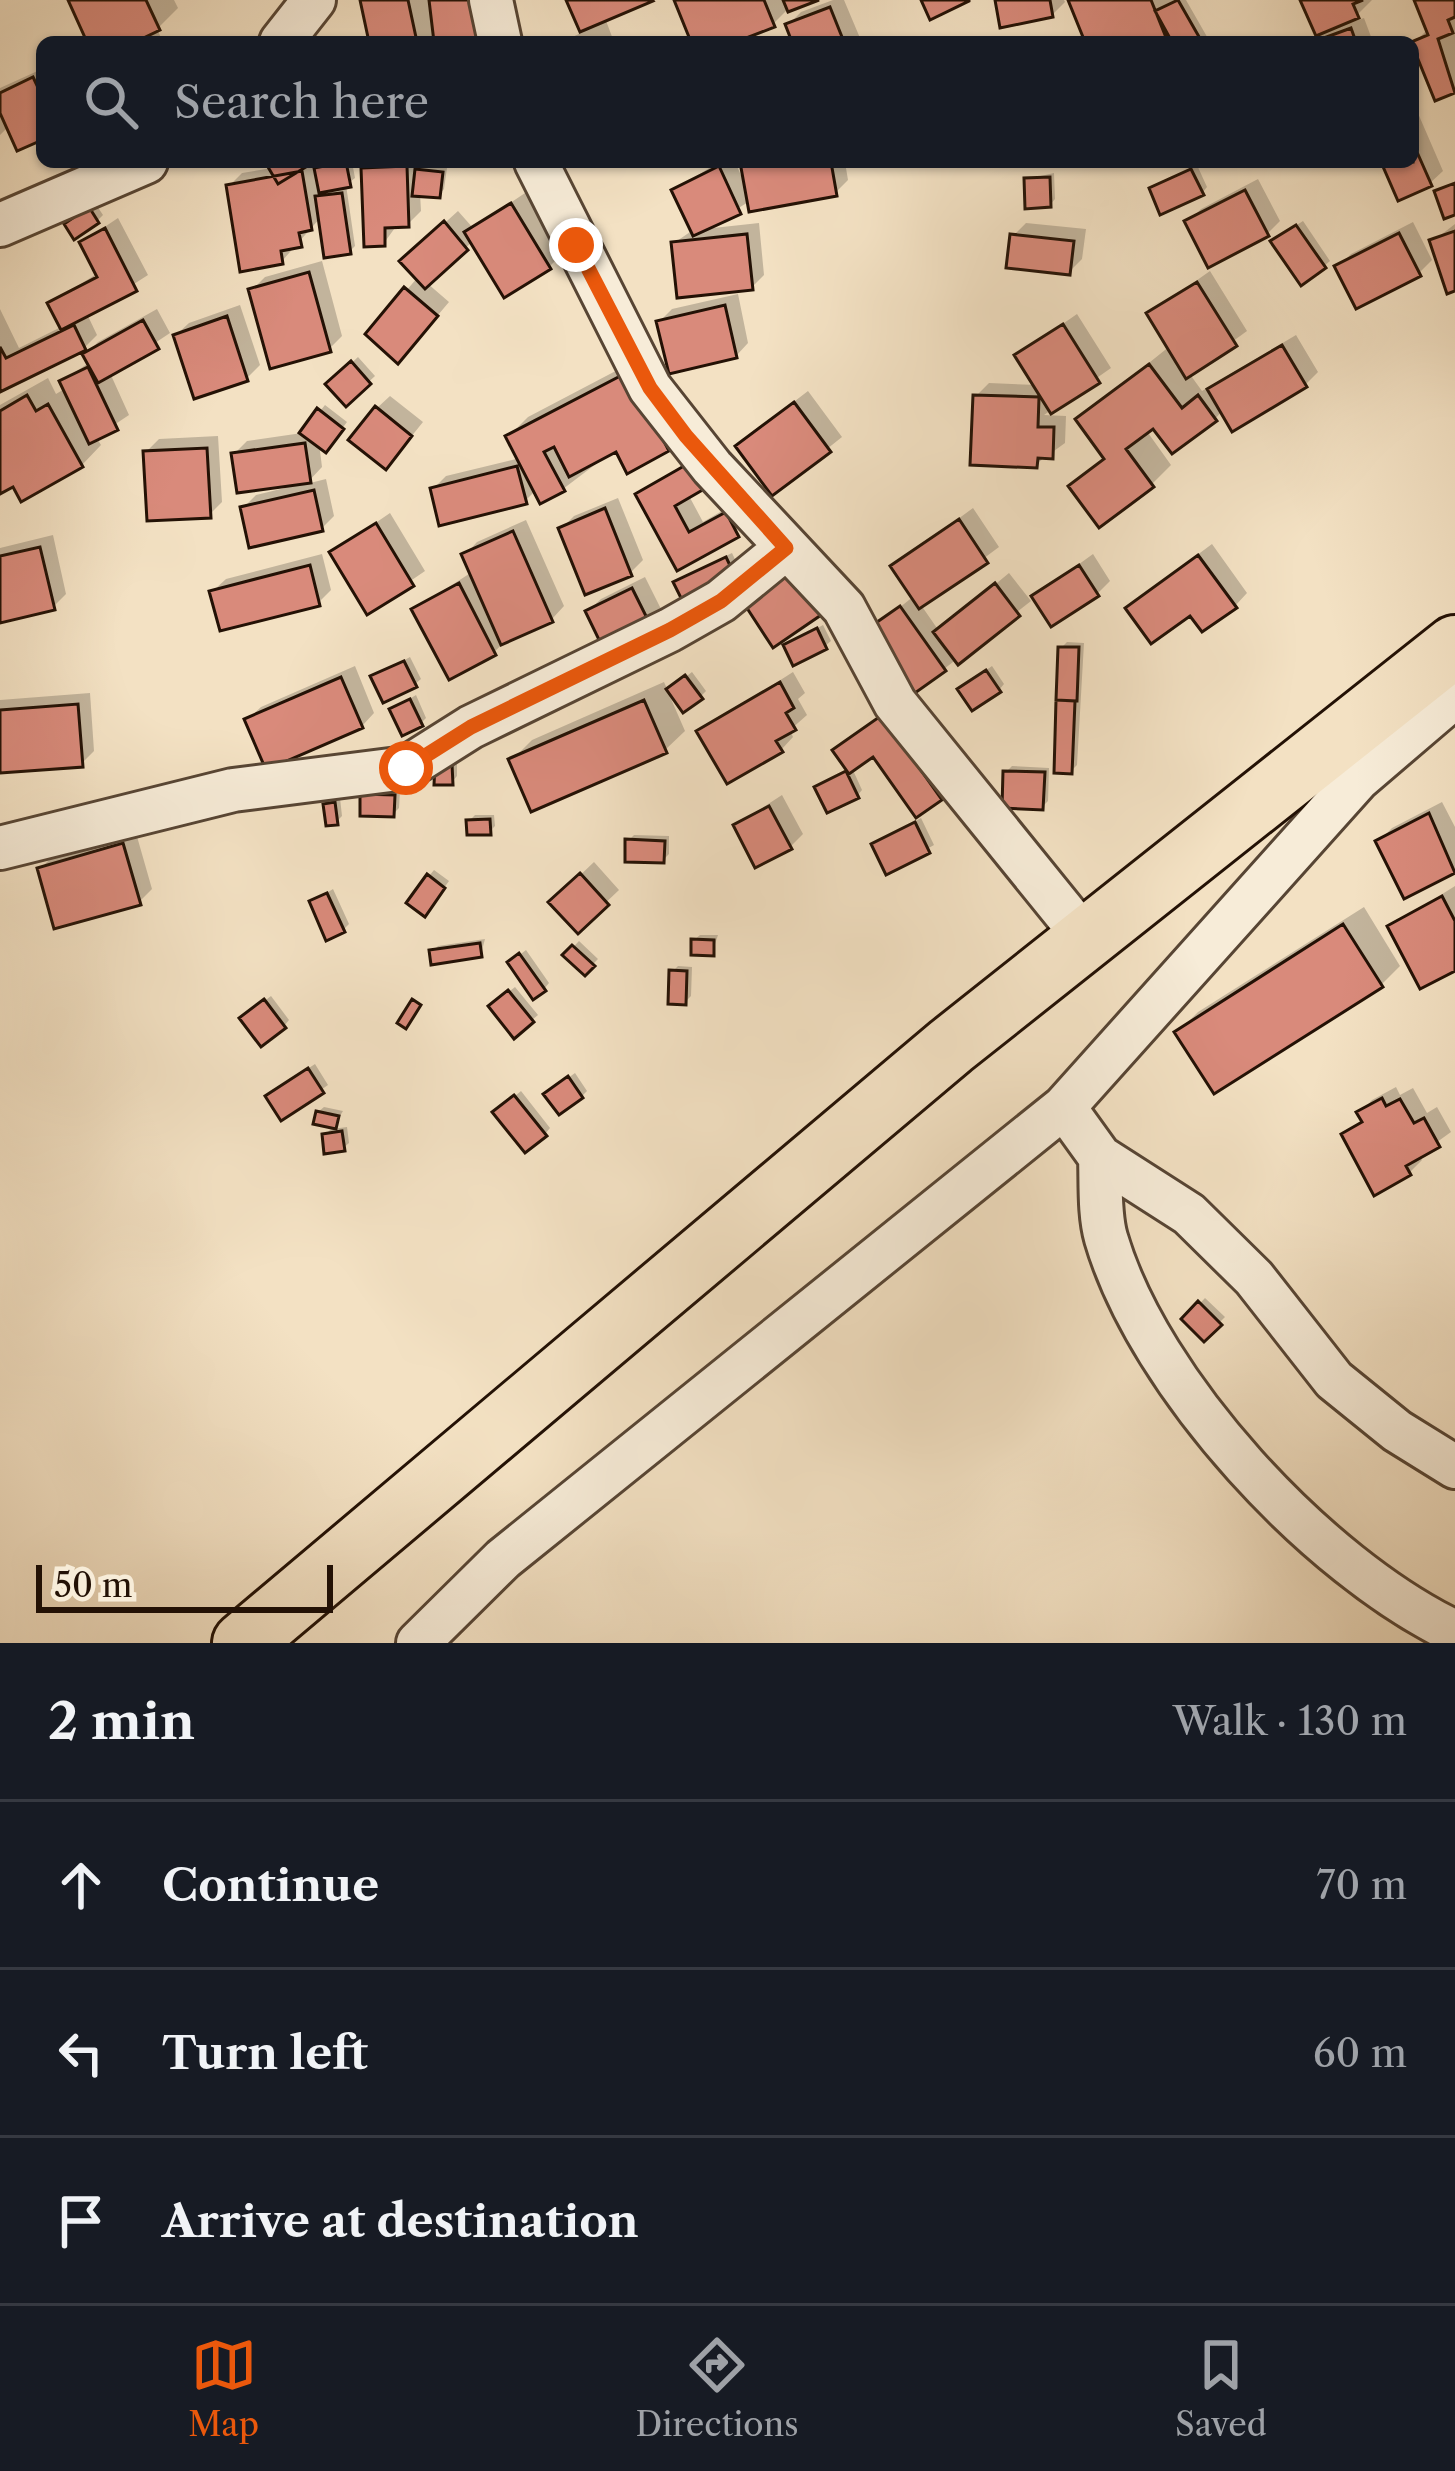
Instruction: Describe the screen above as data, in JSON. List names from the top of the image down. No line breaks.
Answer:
{"scale_bar":"50 m","page":{"search":"Search here","scale":"50 m","heading":["2 min","Walk · 130 m"],"list":[["Continue","70 m"],["Turn left","60 m"],"Arrive at destination"],"nav":["Map","Directions","Saved"]}}
